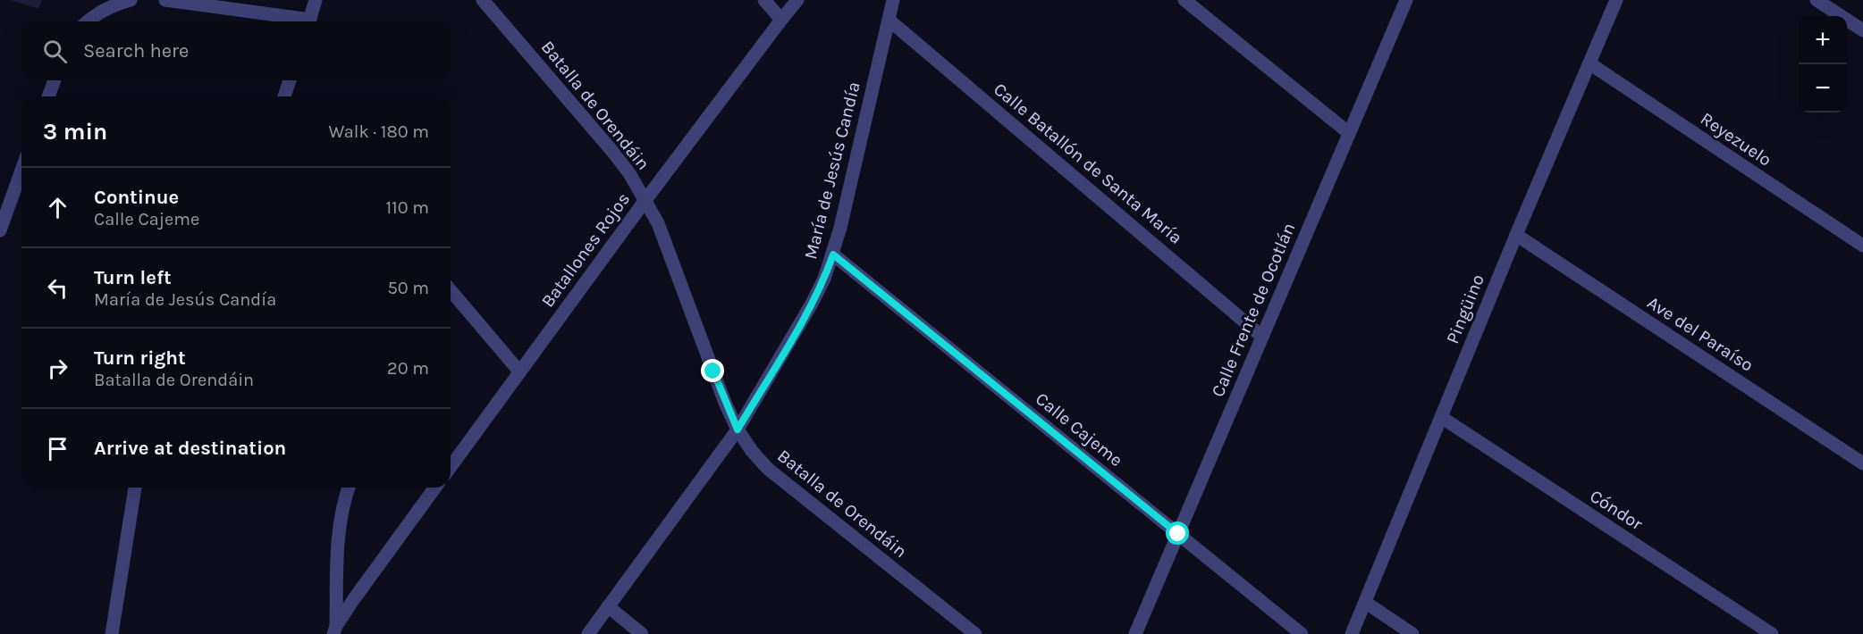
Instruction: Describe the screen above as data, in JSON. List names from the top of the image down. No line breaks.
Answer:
{"streets":{"street":["Batalla de Orendáin","Reyezuelo","Calle Batallón de Santa María","María de Jesús Candía","Batallones Rojos","Pingüino","Calle Frente de Ocotlán","Ave del Paraíso","Calle Cajeme","Cóndor"]},"crossings":[["Batalla de Orendáin","María de Jesús Candía"],["Batalla de Orendáin","Batallones Rojos"],["Reyezuelo","Pingüino"],["Calle Batallón de Santa María","María de Jesús Candía"],["Calle Batallón de Santa María","Calle Frente de Ocotlán"],["María de Jesús Candía","Calle Cajeme"],["Pingüino","Ave del Paraíso"],["Pingüino","Cóndor"],["Calle Frente de Ocotlán","Calle Cajeme"]],"page":{"map_buttons":["+","−"],"search":"Search here","heading":["3 min","Walk · 180 m"],"list":[["Continue","Calle Cajeme","110 m"],["Turn left","María de Jesús Candía","50 m"],["Turn right","Batalla de Orendáin","20 m"],"Arrive at destination"]}}
